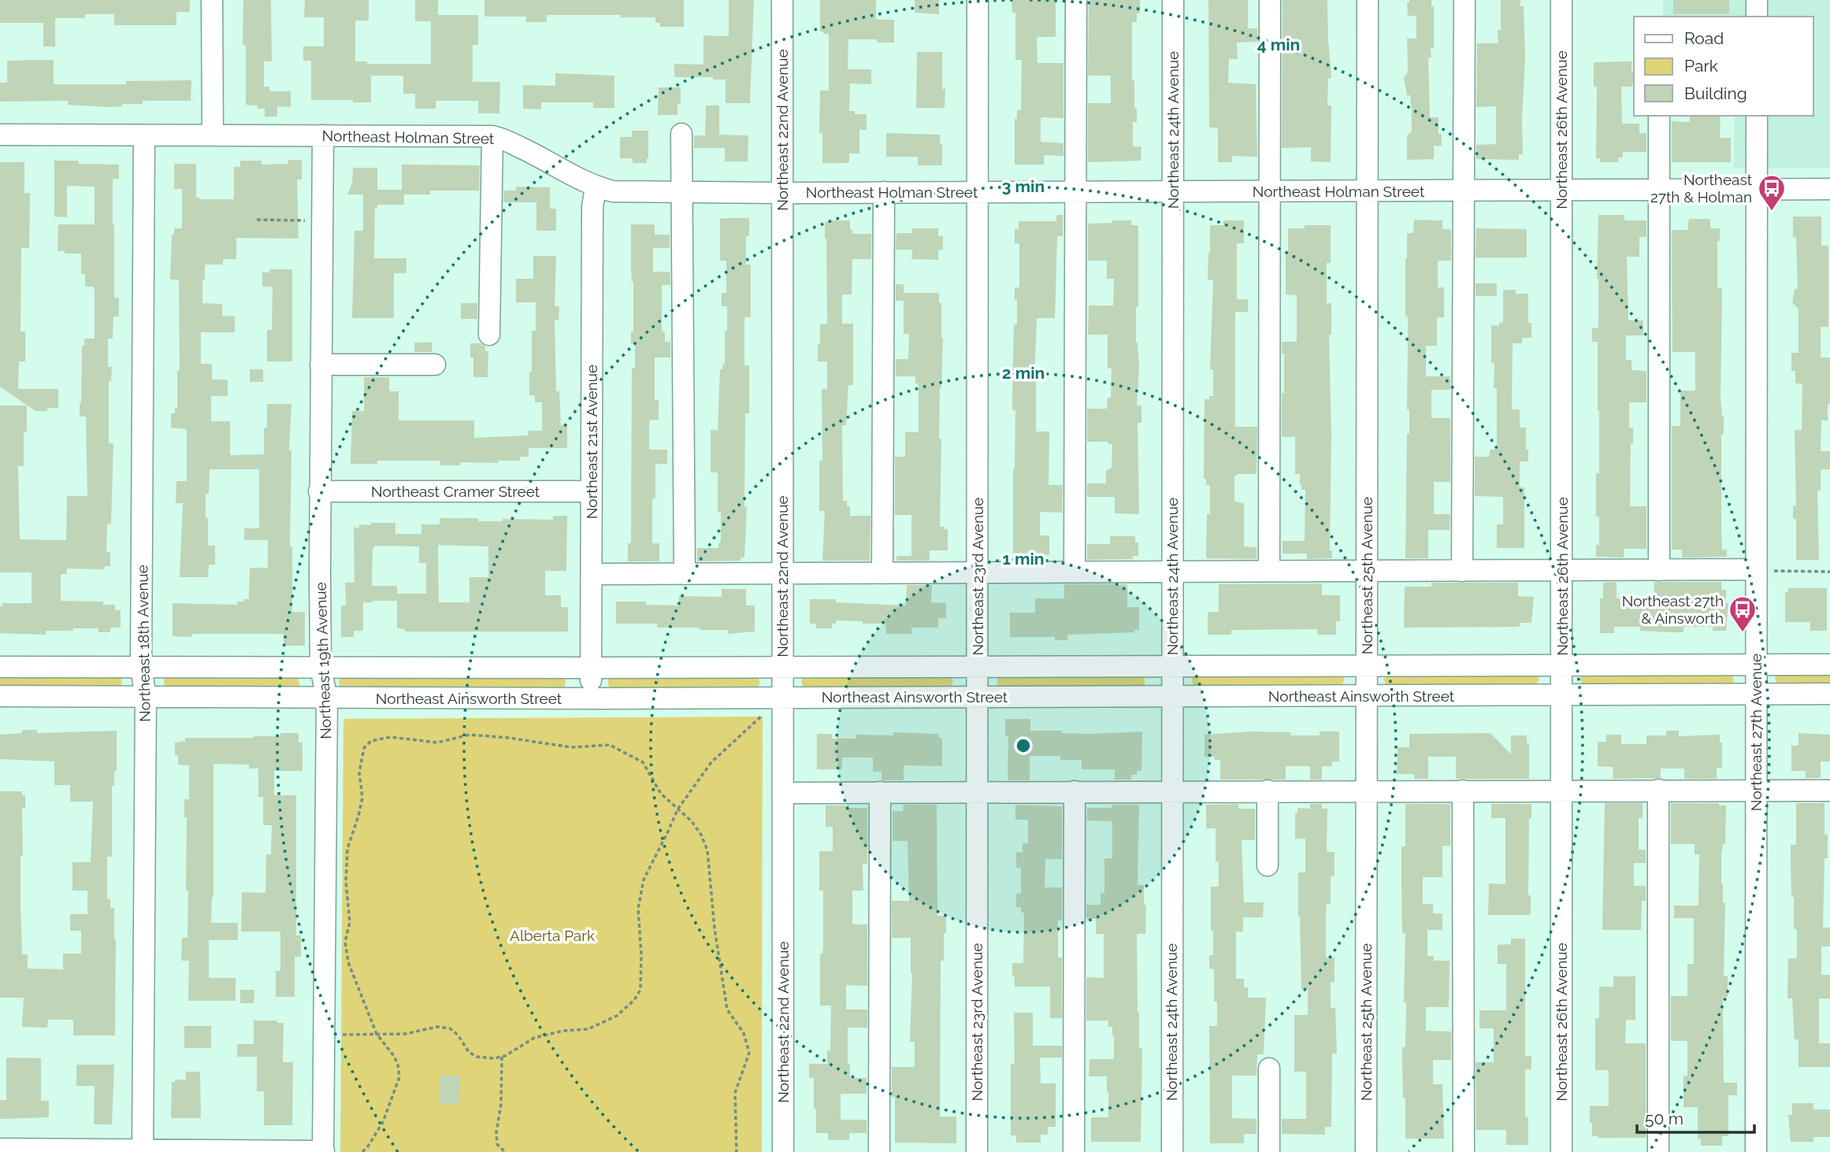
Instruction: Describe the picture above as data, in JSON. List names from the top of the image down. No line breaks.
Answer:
{"streets":{"street":["Northeast 22nd Avenue","Northeast 24th Avenue","Northeast 26th Avenue","Northeast Holman Street","Northeast 21st Avenue","Northeast Cramer Street","Northeast 25th Avenue","Northeast 23rd Avenue","Northeast 18th Avenue","Northeast 19th Avenue","Northeast Ainsworth Street","Northeast 27th Avenue"]},"crossings":[["Northeast 22nd Avenue","Northeast Holman Street"],["Northeast 22nd Avenue","Northeast Ainsworth Street"],["Northeast 24th Avenue","Northeast Holman Street"],["Northeast 24th Avenue","Northeast Ainsworth Street"],["Northeast 26th Avenue","Northeast Holman Street"],["Northeast 26th Avenue","Northeast Ainsworth Street"],["Northeast Holman Street","Northeast 21st Avenue"],["Northeast Holman Street","Northeast 25th Avenue"],["Northeast Holman Street","Northeast 23rd Avenue"],["Northeast Holman Street","Northeast 18th Avenue"],["Northeast Holman Street","Northeast 19th Avenue"],["Northeast Holman Street","Northeast 27th Avenue"],["Northeast 21st Avenue","Northeast Cramer Street"],["Northeast 21st Avenue","Northeast Ainsworth Street"],["Northeast Cramer Street","Northeast 19th Avenue"],["Northeast 25th Avenue","Northeast Ainsworth Street"],["Northeast 23rd Avenue","Northeast Ainsworth Street"],["Northeast 18th Avenue","Northeast Ainsworth Street"],["Northeast 19th Avenue","Northeast Ainsworth Street"],["Northeast Ainsworth Street","Northeast 27th Avenue"]],"parks":["Alberta Park"],"places":{"bus stop":["Northeast 27th & Holman","Northeast 27th & Ainsworth"]},"legend":["Road","Park","Building"],"scale_bar":"50 m","rings":["4 min","3 min","2 min","1 min"]}
